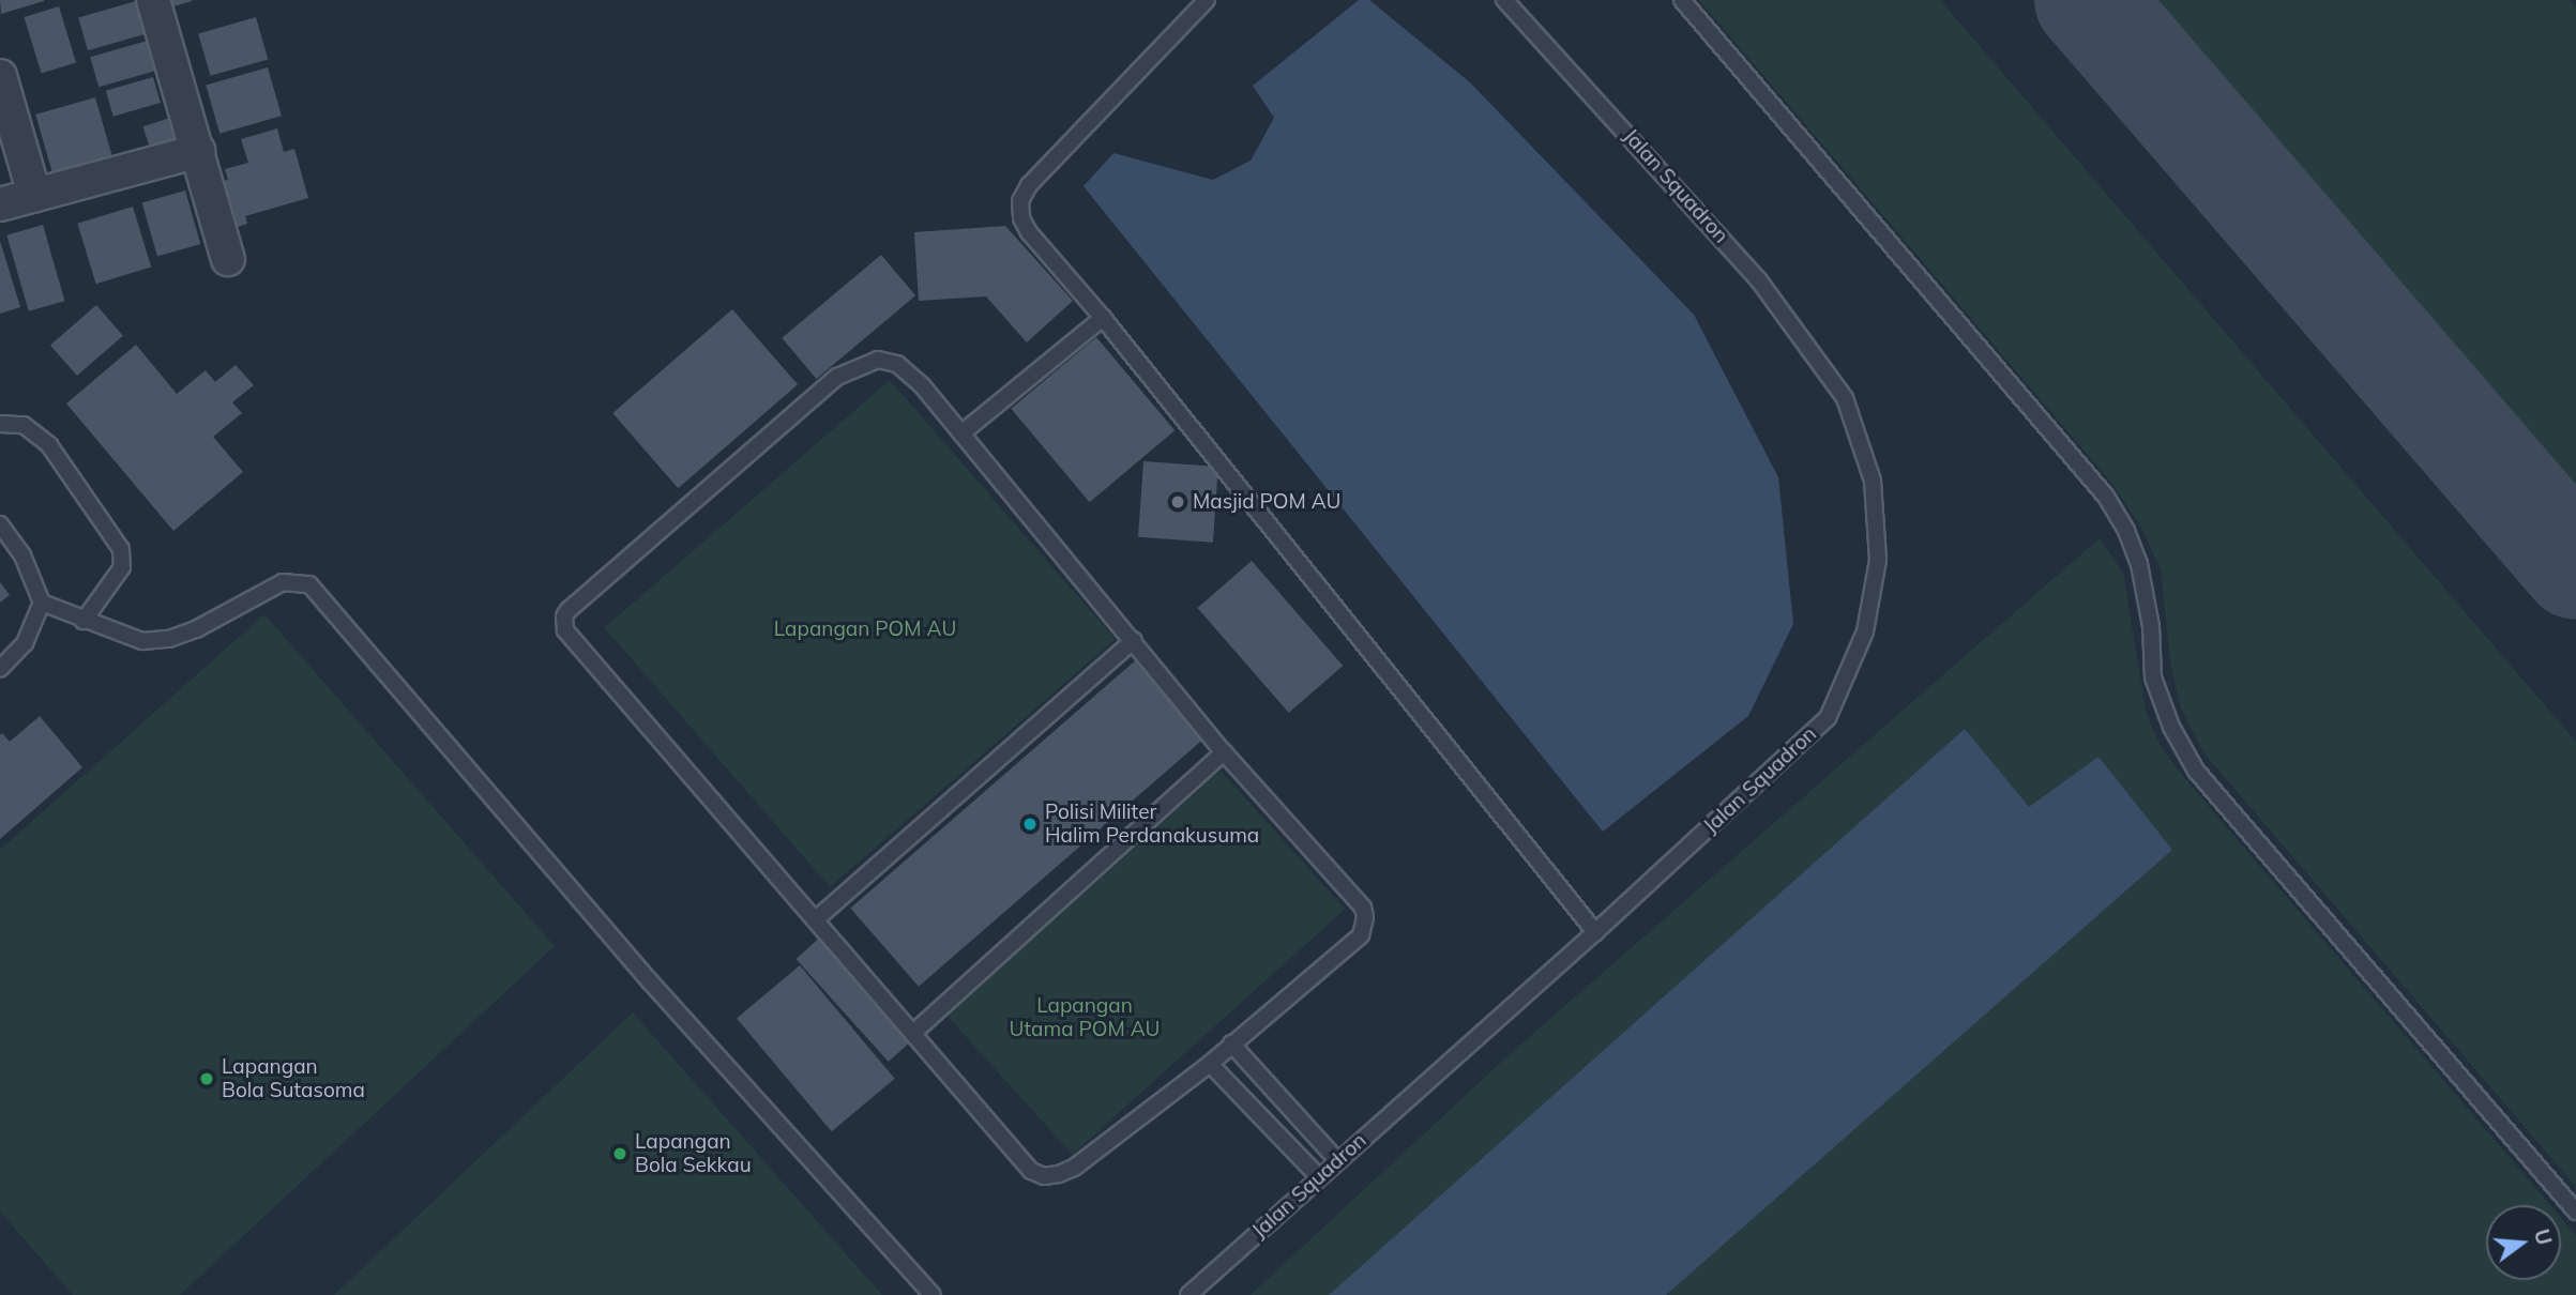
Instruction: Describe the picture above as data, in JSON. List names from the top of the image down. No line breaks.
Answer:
{"streets":{"lane":["Jalan Squadron"]},"parks":["Lapangan POM AU","Lapangan Utama POM AU"],"places":["Masjid POM AU","Polisi Militer Halim Perdanakusuma","Lapangan Bola Sutasoma","Lapangan Bola Sekkau"],"north":"right"}
